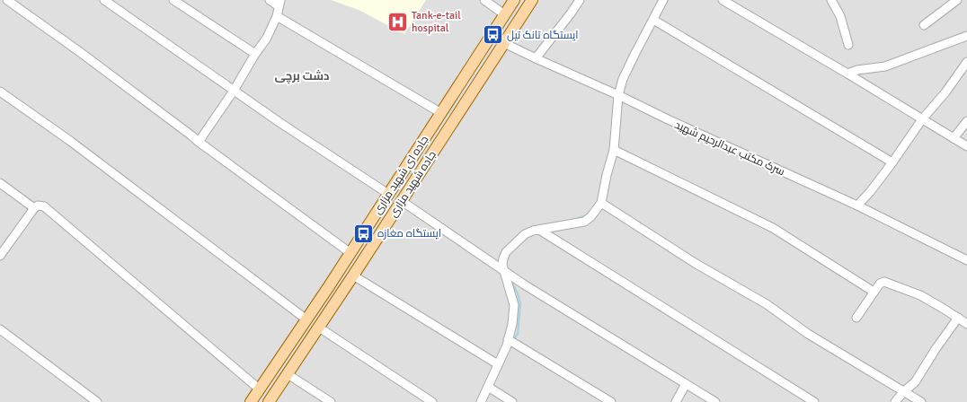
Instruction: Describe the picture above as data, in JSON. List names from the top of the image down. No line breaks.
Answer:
{"streets":{"main road":["جاده ای شهید مزاری","جاده شهید مزاری"],"street":["سرک مکتب عبدالرحیم شهید"]},"crossings":[["سرک مکتب عبدالرحیم شهید","جاده ای شهید مزاری"],["سرک مکتب عبدالرحیم شهید","جاده شهید مزاری"]],"districts":["دشت برچی"],"places":{"hospital":["Tank-e-tail hospital"],"bus stop":["ایستگاه تانک تیل","ایستگاه مغازه"]}}
